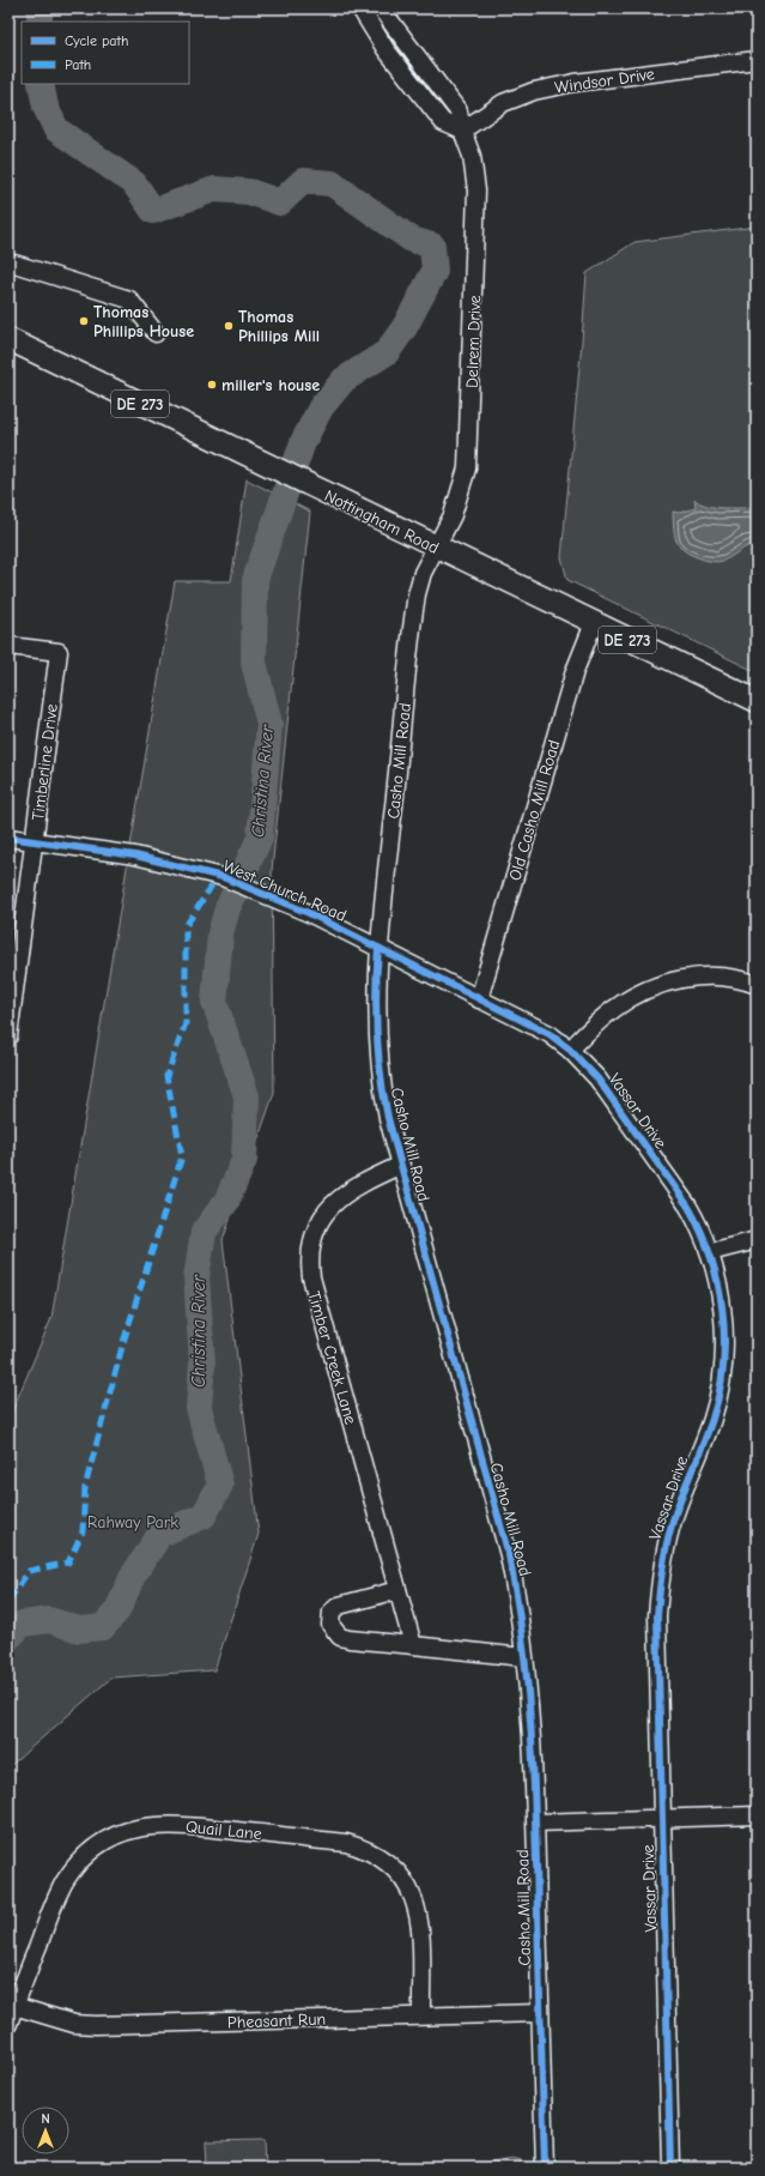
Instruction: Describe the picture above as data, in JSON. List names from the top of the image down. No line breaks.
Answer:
{"streets":{"main road":["DE 273","Nottingham Road"],"street":["Windsor Drive","Delrem Drive","Casho Mill Road","Timberline Drive","Old Casho Mill Road","West Church Road","Vassar Drive","Timber Creek Lane","Quail Lane","Pheasant Run"]},"crossings":[["Windsor Drive","Delrem Drive"],["Delrem Drive","Nottingham Road"],["Delrem Drive","Casho Mill Road"],["Nottingham Road","Casho Mill Road"],["Nottingham Road","Old Casho Mill Road"],["Casho Mill Road","West Church Road"],["Casho Mill Road","Timber Creek Lane"],["Casho Mill Road","Pheasant Run"],["Timberline Drive","West Church Road"],["Old Casho Mill Road","West Church Road"],["Old Casho Mill Road","Vassar Drive"],["West Church Road","Vassar Drive"],["Quail Lane","Pheasant Run"]],"water":["Christina River"],"parks":["Rahway Park"],"places":["Thomas Phillips House","Thomas Phillips Mill","miller's house"],"legend":["Cycle path","Path"],"north":"top"}
